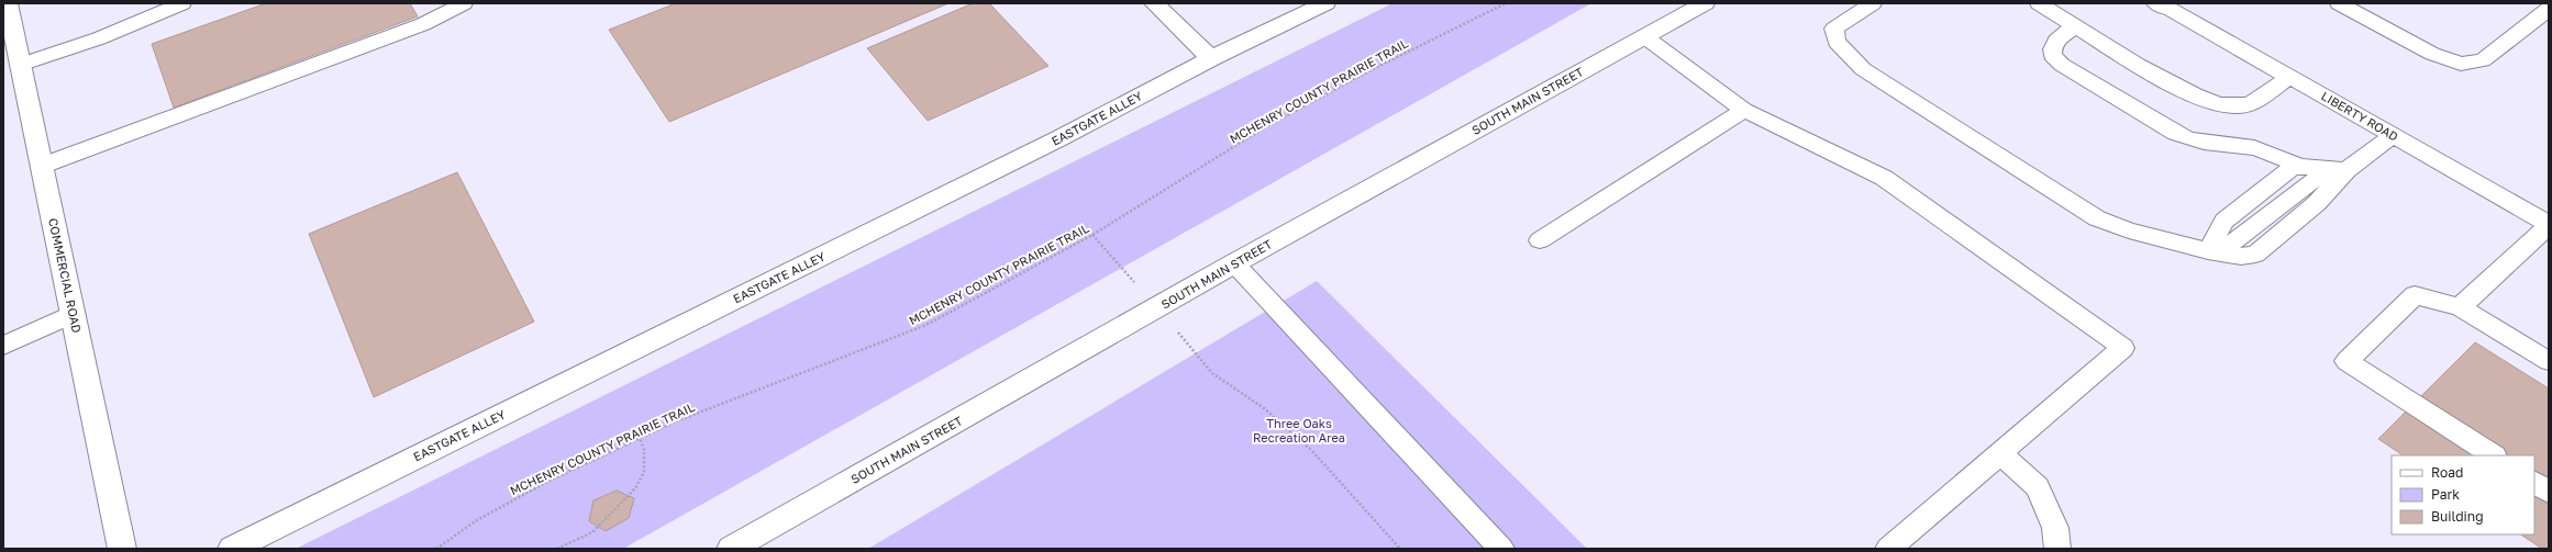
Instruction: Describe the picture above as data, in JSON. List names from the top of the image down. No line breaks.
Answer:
{"streets":{"street":["SOUTH MAIN STREET","EASTGATE ALLEY","COMMERCIAL ROAD"],"lane":["LIBERTY ROAD"],"path":["MCHENRY COUNTY PRAIRIE TRAIL"]},"parks":["Three Oaks Recreation Area"],"legend":["Road","Park","Building"]}
